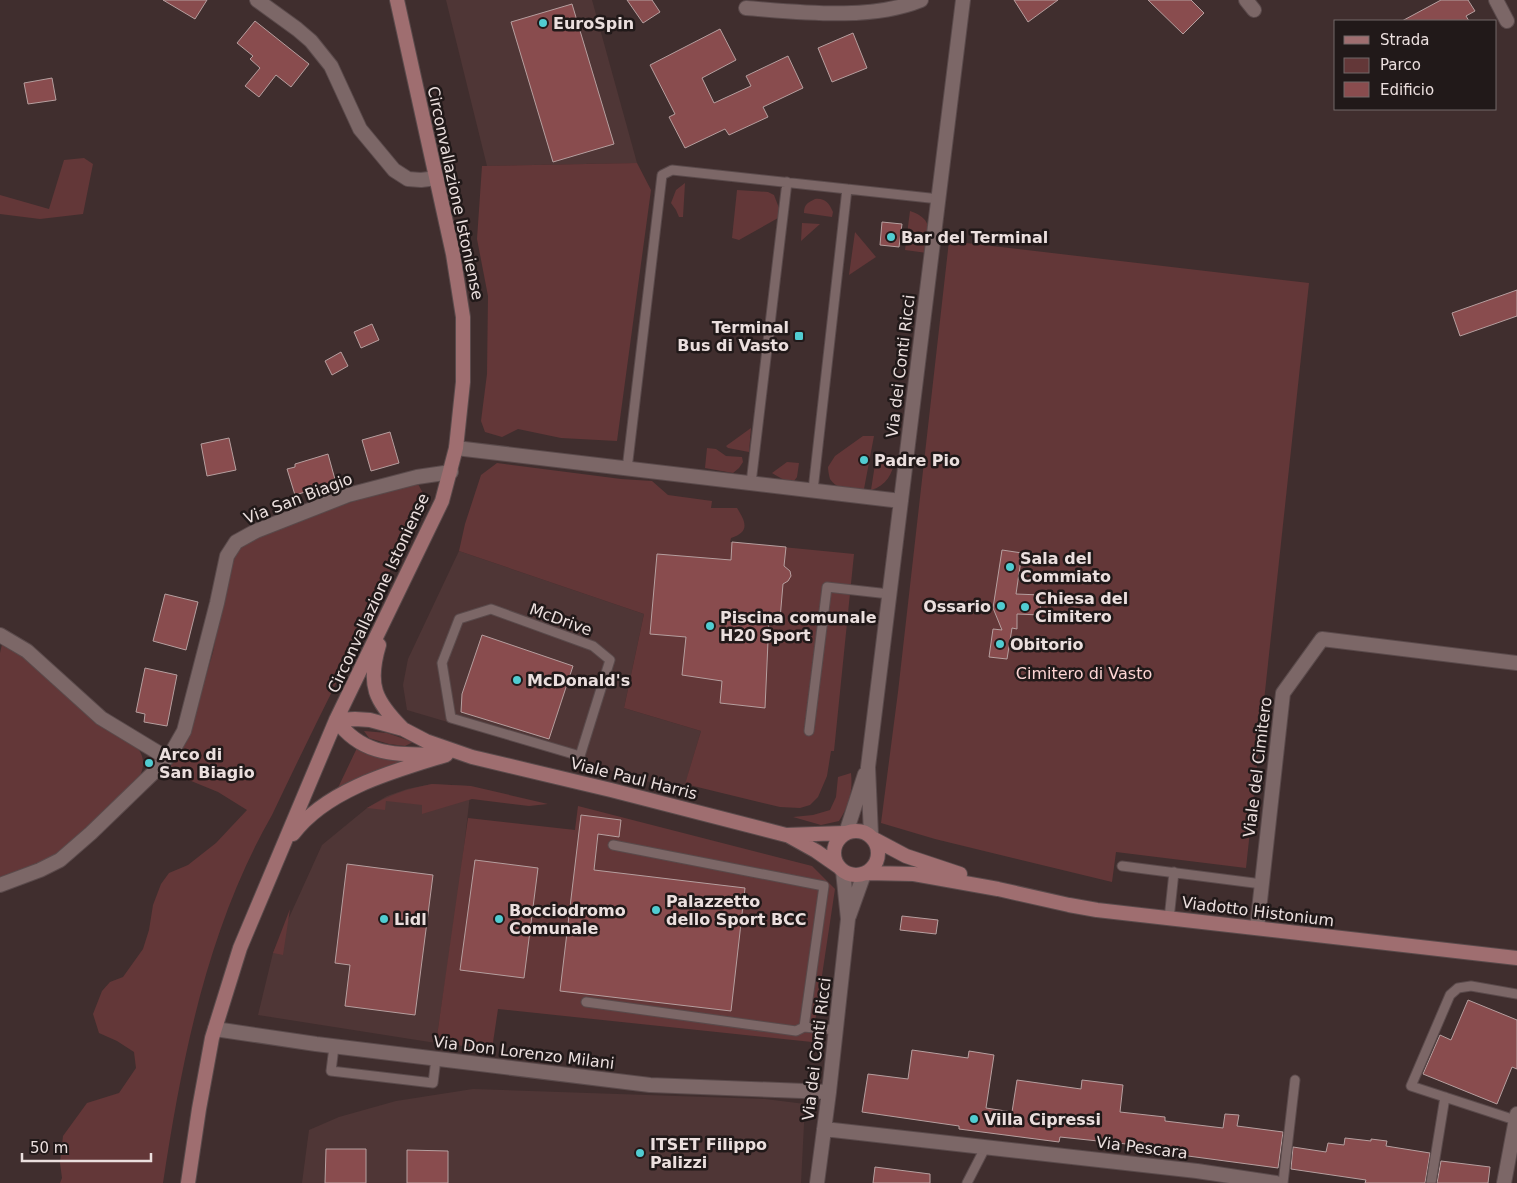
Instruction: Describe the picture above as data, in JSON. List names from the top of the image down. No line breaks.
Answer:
{"streets":{"main road":["Circonvallazione Istoniense","Viale Paul Harris","Viadotto Histonium"],"street":["Via dei Conti Ricci","Via San Biagio","Viale del Cimitero","Via Don Lorenzo Milani","Via Pescara"],"lane":["McDrive"]},"crossings":[["Circonvallazione Istoniense","Via San Biagio"],["Circonvallazione Istoniense","Viale Paul Harris"],["Circonvallazione Istoniense","Via Don Lorenzo Milani"],["Via dei Conti Ricci","Viale Paul Harris"],["Via dei Conti Ricci","Viadotto Histonium"],["Via dei Conti Ricci","Via Don Lorenzo Milani"],["Via dei Conti Ricci","Via Pescara"],["Viale del Cimitero","Viadotto Histonium"],["Viale Paul Harris","Viadotto Histonium"]],"parks":["Cimitero di Vasto"],"places":{"other":["EuroSpin","Bar del Terminal","Padre Pio","Sala del Commiato","Ossario","Chiesa del Cimitero","Piscina comunale H20 Sport","Obitorio","McDonald's","Arco di San Biagio","Palazzetto dello Sport BCC","Lidl","Bocciodromo Comunale","Villa Cipressi","ITSET Filippo Palizzi"],"transit":["Terminal Bus di Vasto"]},"legend":["Strada","Parco","Edificio"],"scale_bar":"50 m"}
